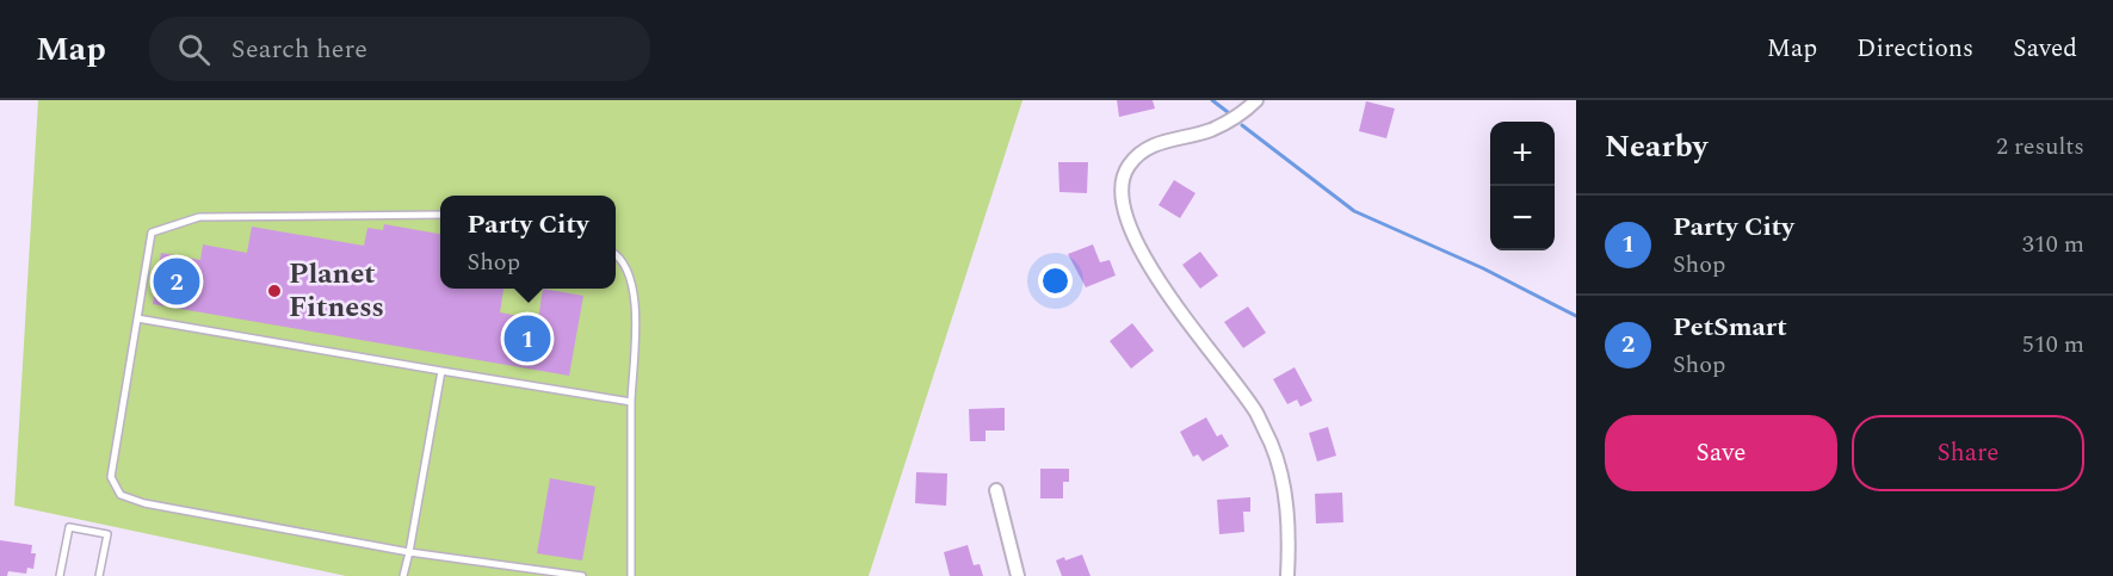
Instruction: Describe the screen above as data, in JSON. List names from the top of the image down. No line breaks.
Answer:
{"places":["Planet Fitness"],"page":{"header":"Map","search":"Search here","nav":["Map","Directions","Saved"],"heading":["Nearby","2 results"],"map_buttons":["+","−"],"list":[{"mark":"1","name":"Party City","note":"Shop","value":"310 m"},{"mark":"2","name":"PetSmart","note":"Shop","value":"510 m"}],"popup":["Party City","Shop"],"pins":["2","1"],"buttons":["Save","Share"]}}
